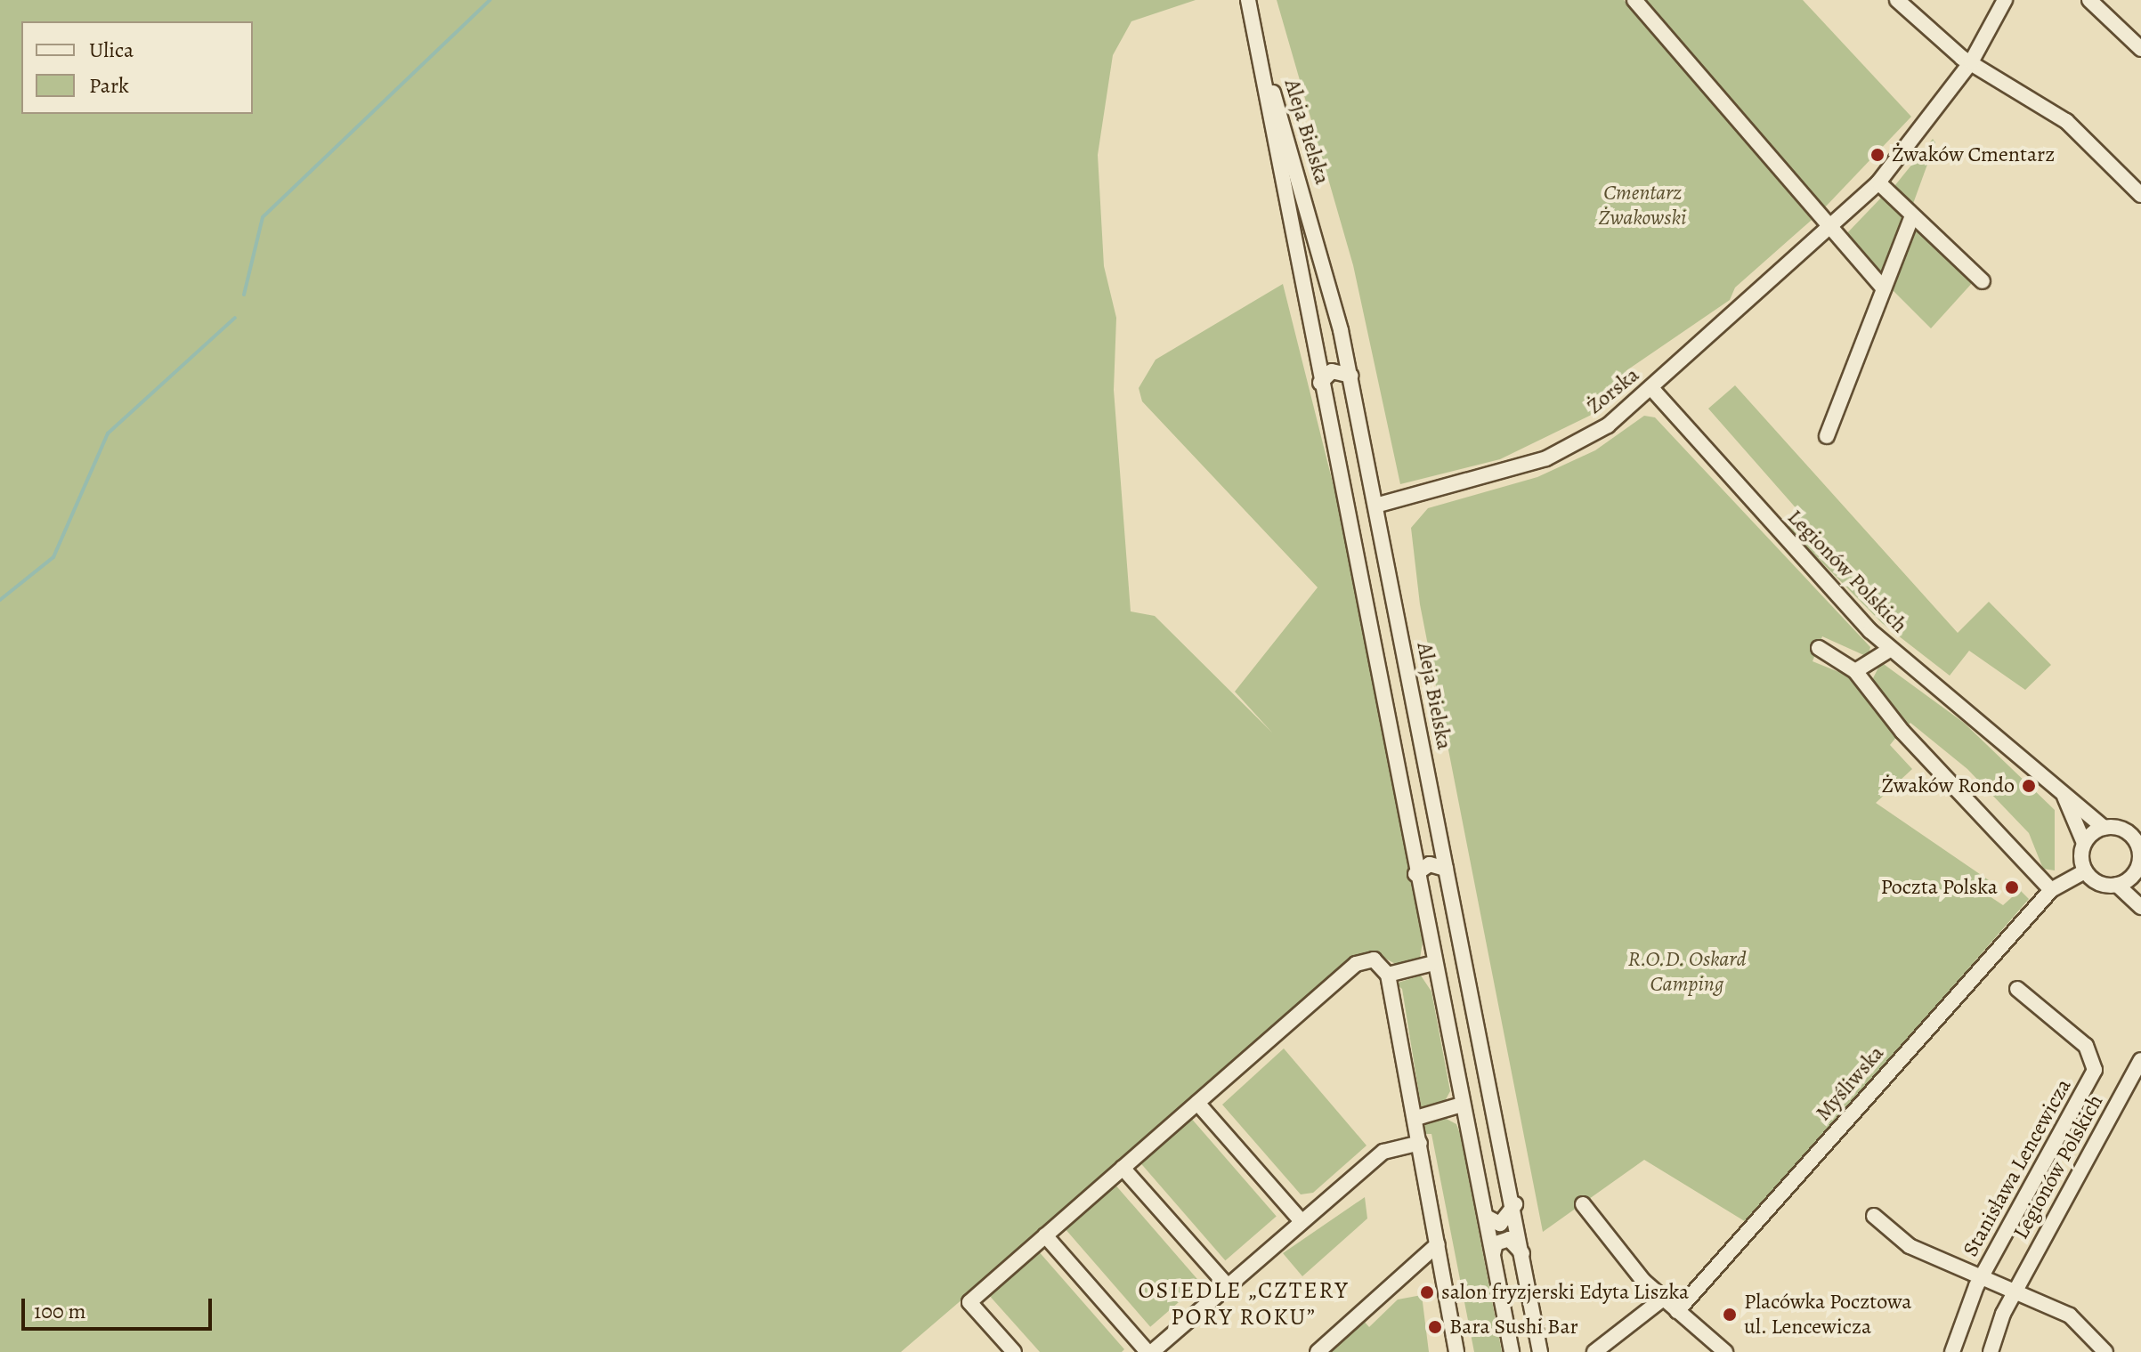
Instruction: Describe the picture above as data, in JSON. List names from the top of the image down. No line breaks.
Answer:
{"streets":{"street":["Aleja Bielska","Żorska","Legionów Polskich","Myśliwska","Stanisława Lencewicza"]},"crossings":[["Aleja Bielska","Żorska"],["Żorska","Legionów Polskich"],["Legionów Polskich","Stanisława Lencewicza"]],"districts":["OSIEDLE „CZTERY PORY ROKU”"],"parks":["Cmentarz Żwakowski","R.O.D. Oskard Camping"],"places":["Żwaków Cmentarz","Żwaków Rondo","Poczta Polska","salon fryzjerski Edyta Liszka","Placówka Pocztowa ul. Lencewicza","Bara Sushi Bar"],"legend":["Ulica","Park"],"scale_bar":"100 m"}
